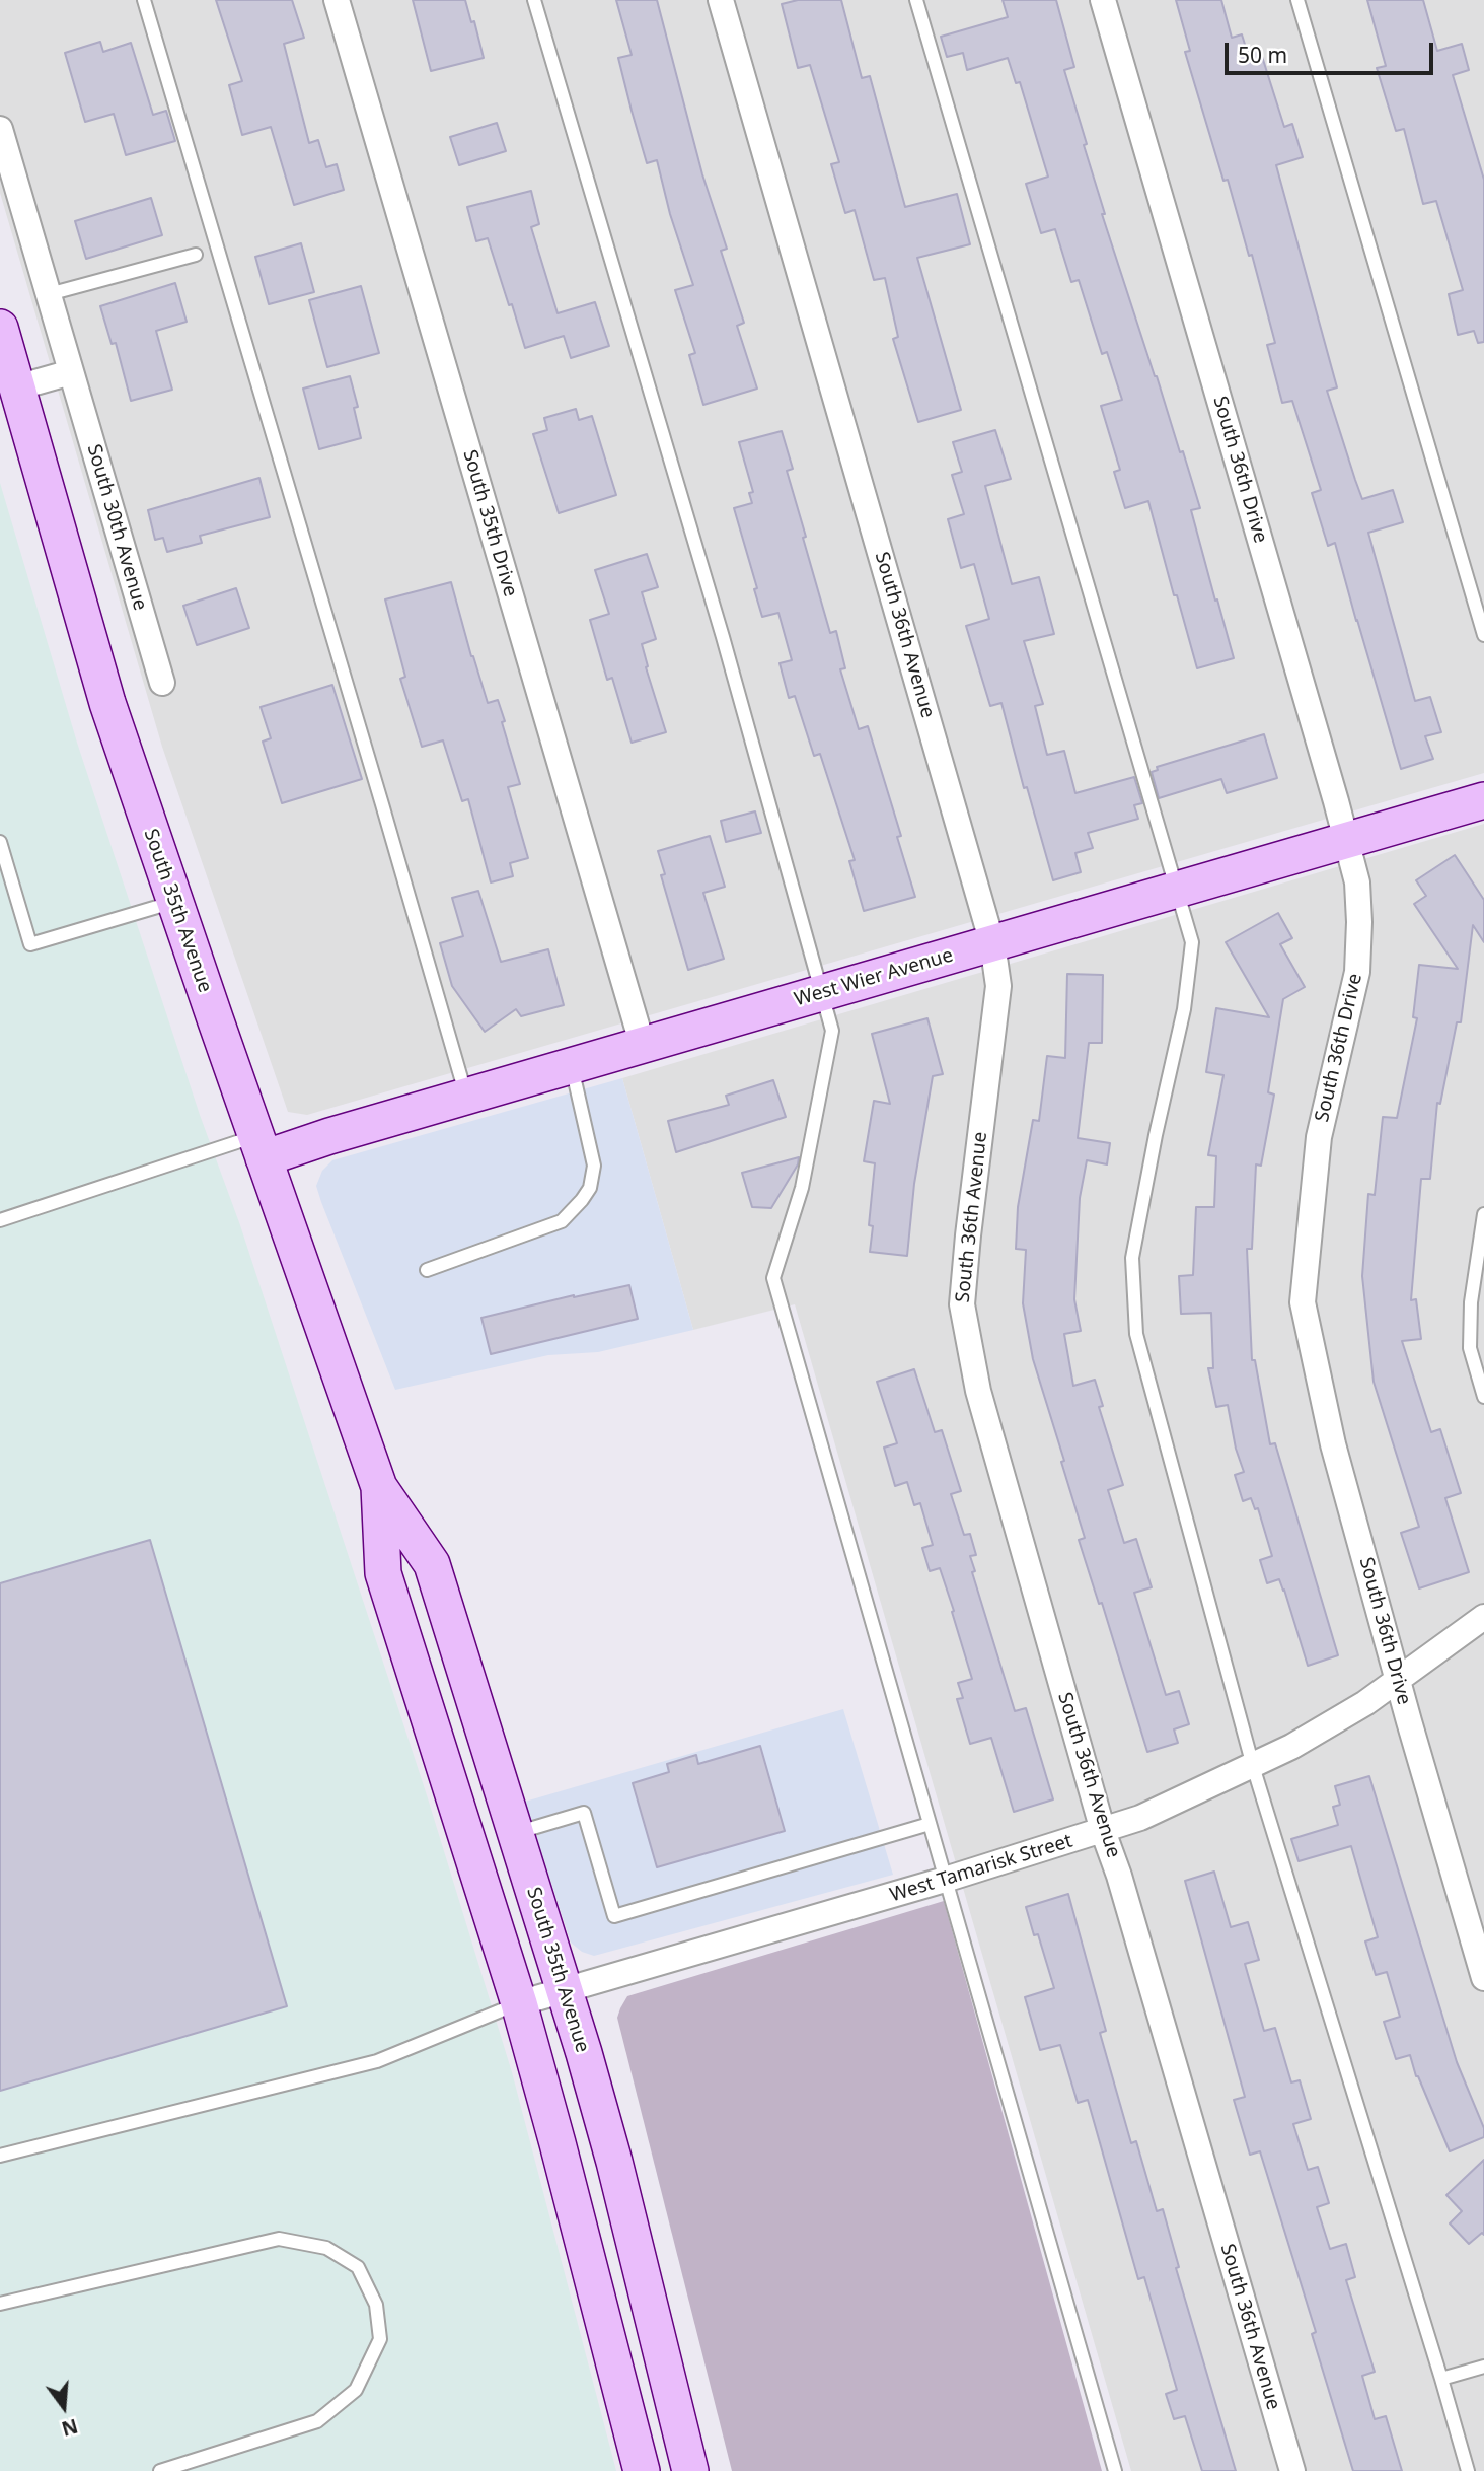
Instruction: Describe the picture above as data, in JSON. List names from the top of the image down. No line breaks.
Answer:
{"streets":{"main road":["South 35th Avenue","West Wier Avenue"],"street":["South 36th Drive","South 35th Drive","South 30th Avenue","South 36th Avenue","West Tamarisk Street"]},"crossings":[["South 36th Drive","West Wier Avenue"],["South 36th Drive","West Tamarisk Street"],["South 35th Drive","West Wier Avenue"],["South 36th Avenue","West Wier Avenue"],["South 36th Avenue","West Tamarisk Street"],["South 35th Avenue","West Wier Avenue"],["South 35th Avenue","West Tamarisk Street"]],"scale_bar":"50 m","north":"bottom"}
